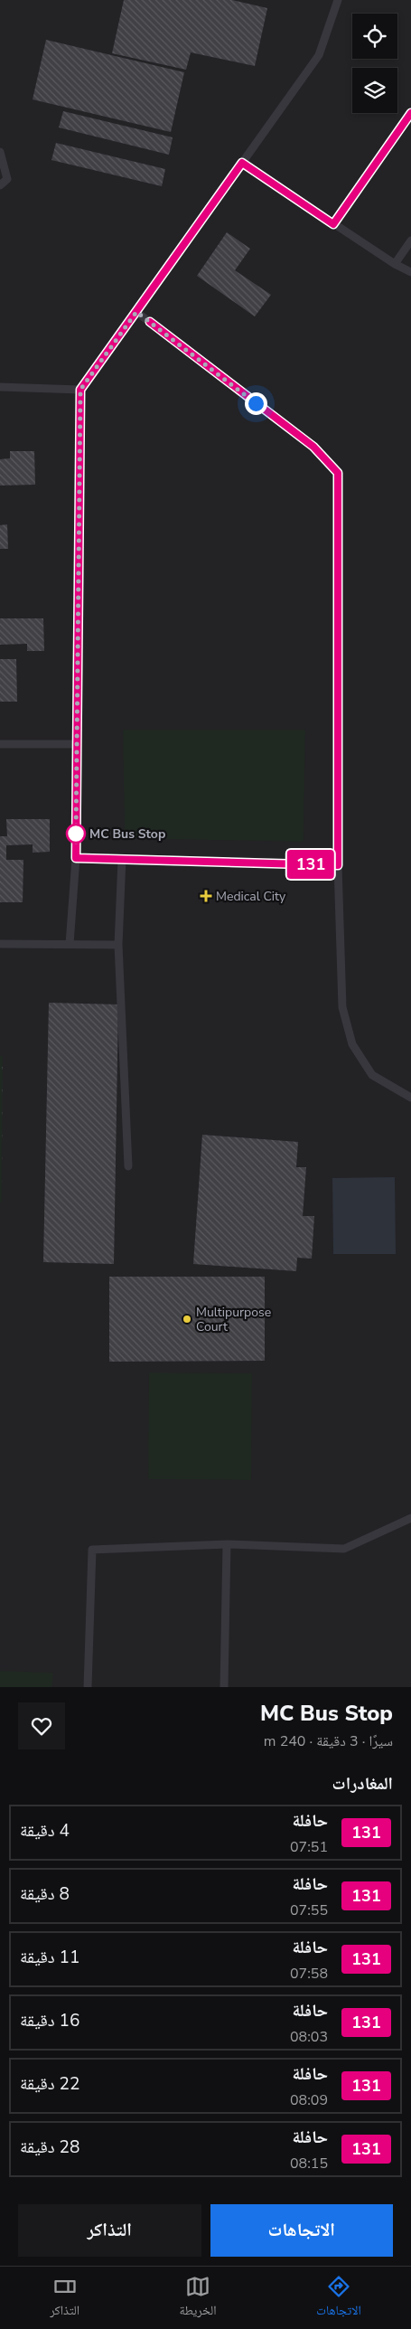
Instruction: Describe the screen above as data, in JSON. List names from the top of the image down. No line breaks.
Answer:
{"places":{"other":["MC Bus Stop","Multipurpose Court"],"health":["Medical City"]},"lines":["bus line 131"],"page":{"on_map":"131","heading":[["MC Bus Stop","سيرًا · 3 دقيقة · 240 m"],"المغادرات"],"list":[{"mark":"131","name":"حافلة","note":"07:51","value":"4 دقيقة"},{"mark":"131","name":"حافلة","note":"07:55","value":"8 دقيقة"},{"mark":"131","name":"حافلة","note":"07:58","value":"11 دقيقة"},{"mark":"131","name":"حافلة","note":"08:03","value":"16 دقيقة"},{"mark":"131","name":"حافلة","note":"08:09","value":"22 دقيقة"},{"mark":"131","name":"حافلة","note":"08:15","value":"28 دقيقة"}],"buttons":["الاتجاهات","التذاكر"],"tabs":["الاتجاهات","الخريطة","التذاكر"]}}
